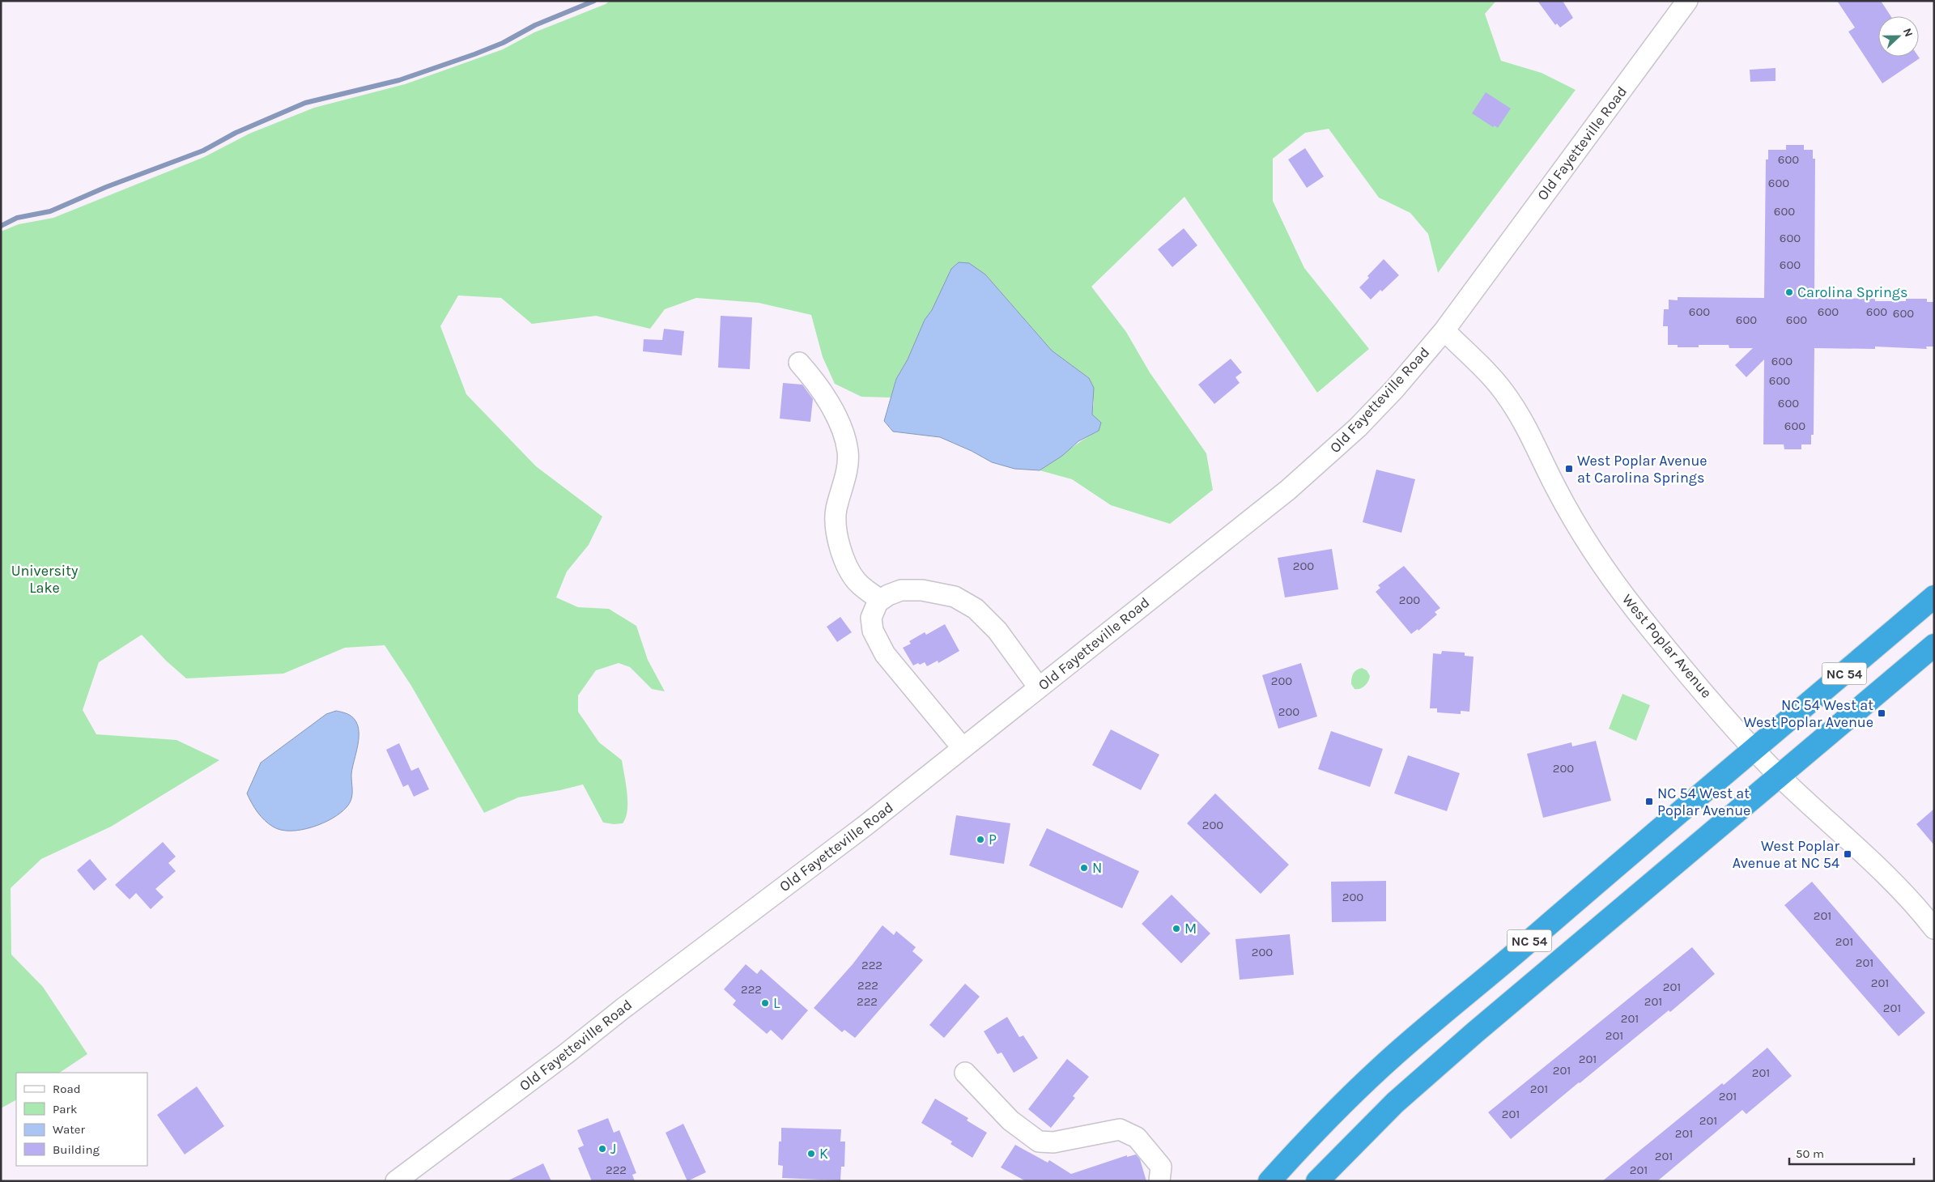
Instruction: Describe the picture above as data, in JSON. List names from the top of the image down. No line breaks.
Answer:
{"streets":{"highway":["NC 54"],"street":["Old Fayetteville Road","West Poplar Avenue"]},"crossings":[["Old Fayetteville Road","West Poplar Avenue"],["West Poplar Avenue","NC 54"]],"parks":["University Lake"],"places":{"other":["Carolina Springs","P","N","M","L","J","K"],"transit":["West Poplar Avenue at Carolina Springs","NC 54 West at West Poplar Avenue","NC 54 West at Poplar Avenue","West Poplar Avenue at NC 54"]},"house_numbers":["600","600","600","600","600","600","600","600","600","600","600","600","600","600","600","200","200","200","200","200","200","200","201","201","200","201","222","201","222","201","222","222","201","201","201","201","201","201","201","201","201","201","201","201","201","222","201"],"legend":["Road","Park","Water","Building"],"scale_bar":"50 m","north":"right"}
